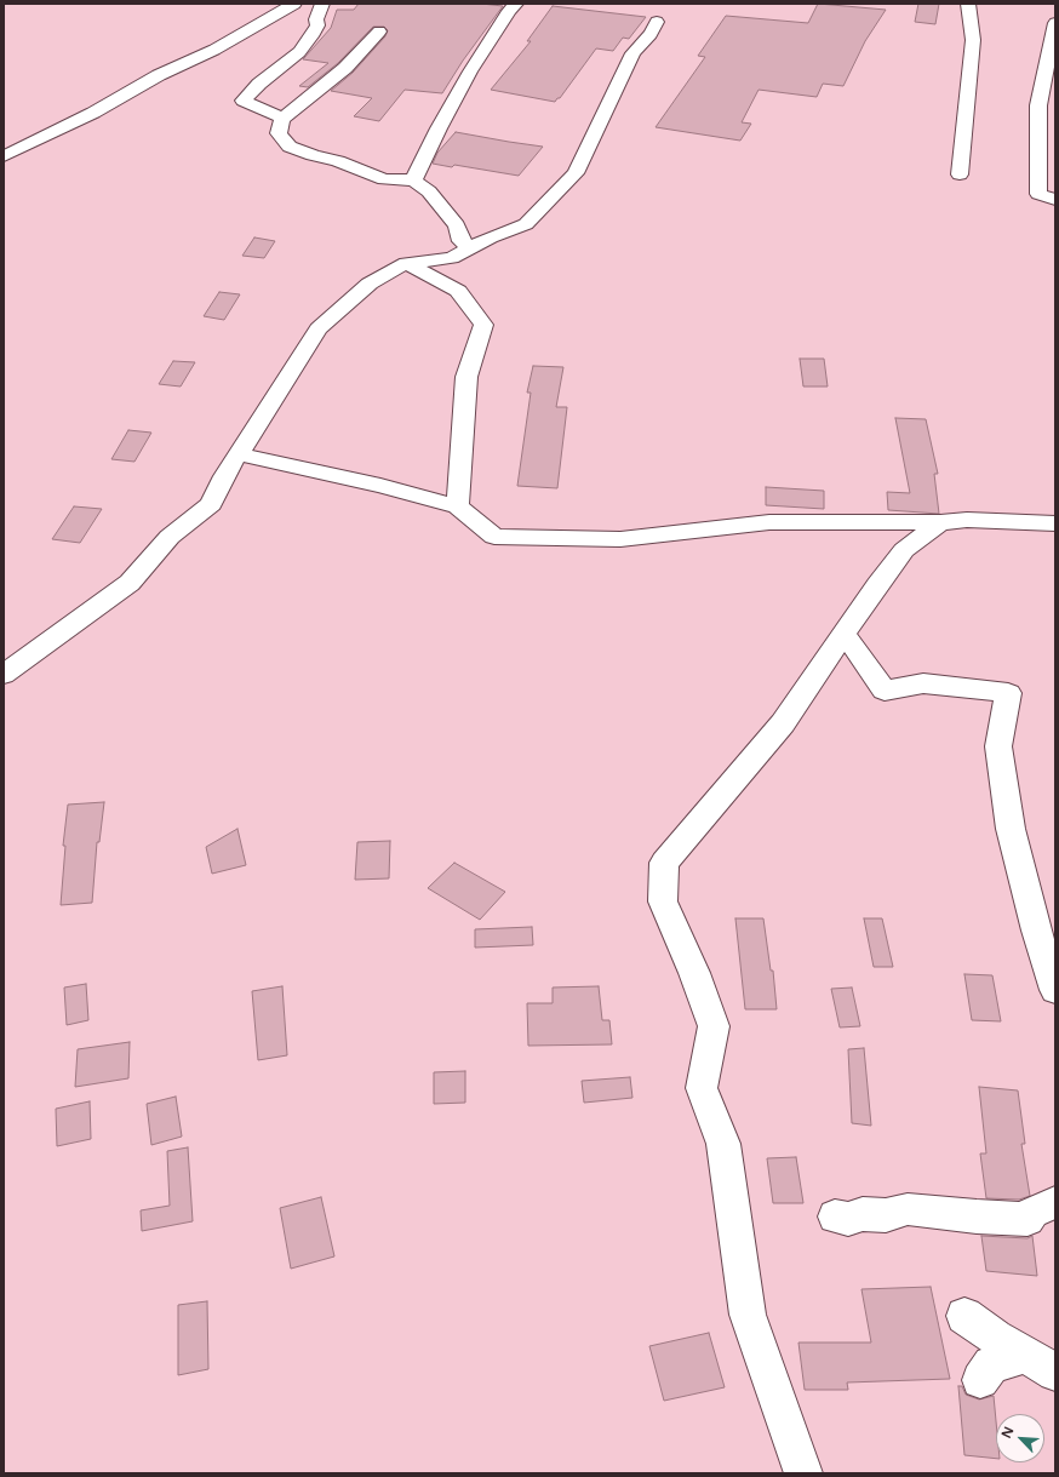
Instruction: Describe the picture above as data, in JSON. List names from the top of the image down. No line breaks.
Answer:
{"north":"top left"}
